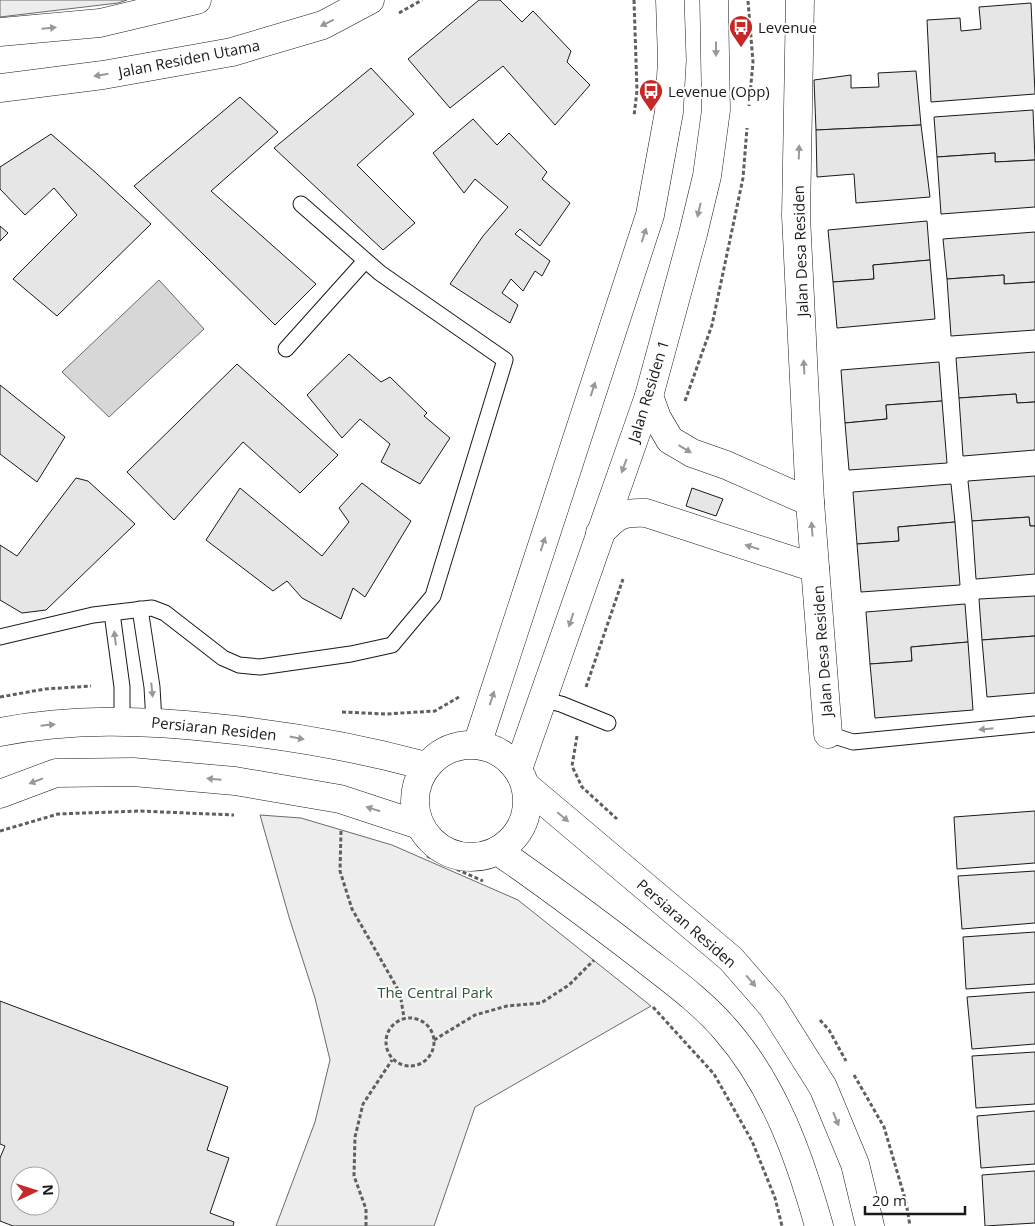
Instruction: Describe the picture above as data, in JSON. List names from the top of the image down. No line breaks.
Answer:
{"streets":{"street":["Jalan Residen Utama","Jalan Desa Residen","Jalan Residen 1","Persiaran Residen"]},"crossings":[["Jalan Desa Residen","Jalan Residen 1"],["Jalan Residen 1","Persiaran Residen"]],"one_way":["Jalan Desa Residen"],"parks":["The Central Park"],"places":{"bus stop":["Levenue","Levenue (Opp)"]},"scale_bar":"20 m","north":"right"}
